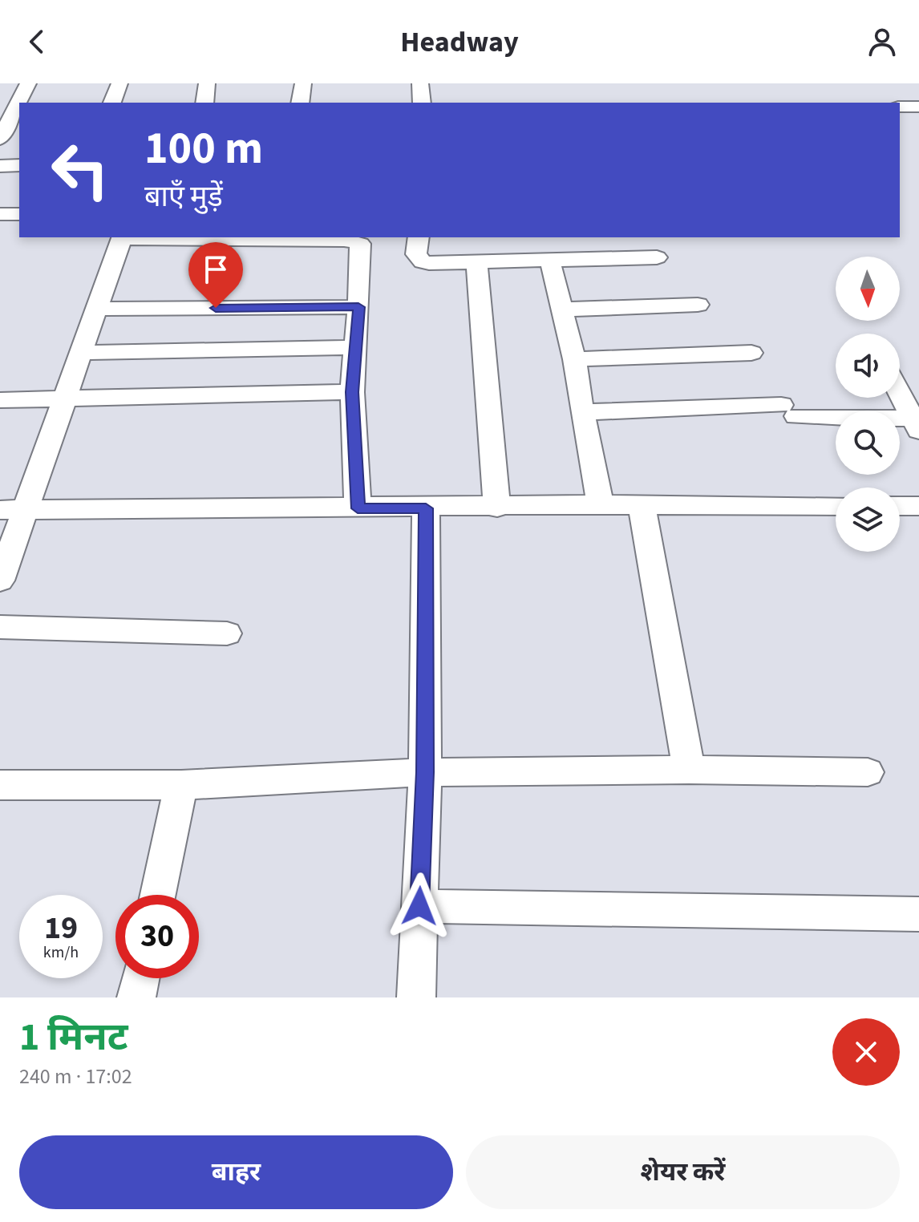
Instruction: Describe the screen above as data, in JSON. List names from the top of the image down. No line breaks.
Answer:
{"north":"bottom","page":{"header":"Headway","turn":["100 m","बाएँ मुड़ें"],"speed":"19 km/h","limit":"30","heading":["1 मिनट","240 m · 17:02"],"buttons":["बाहर","शेयर करें"]}}
